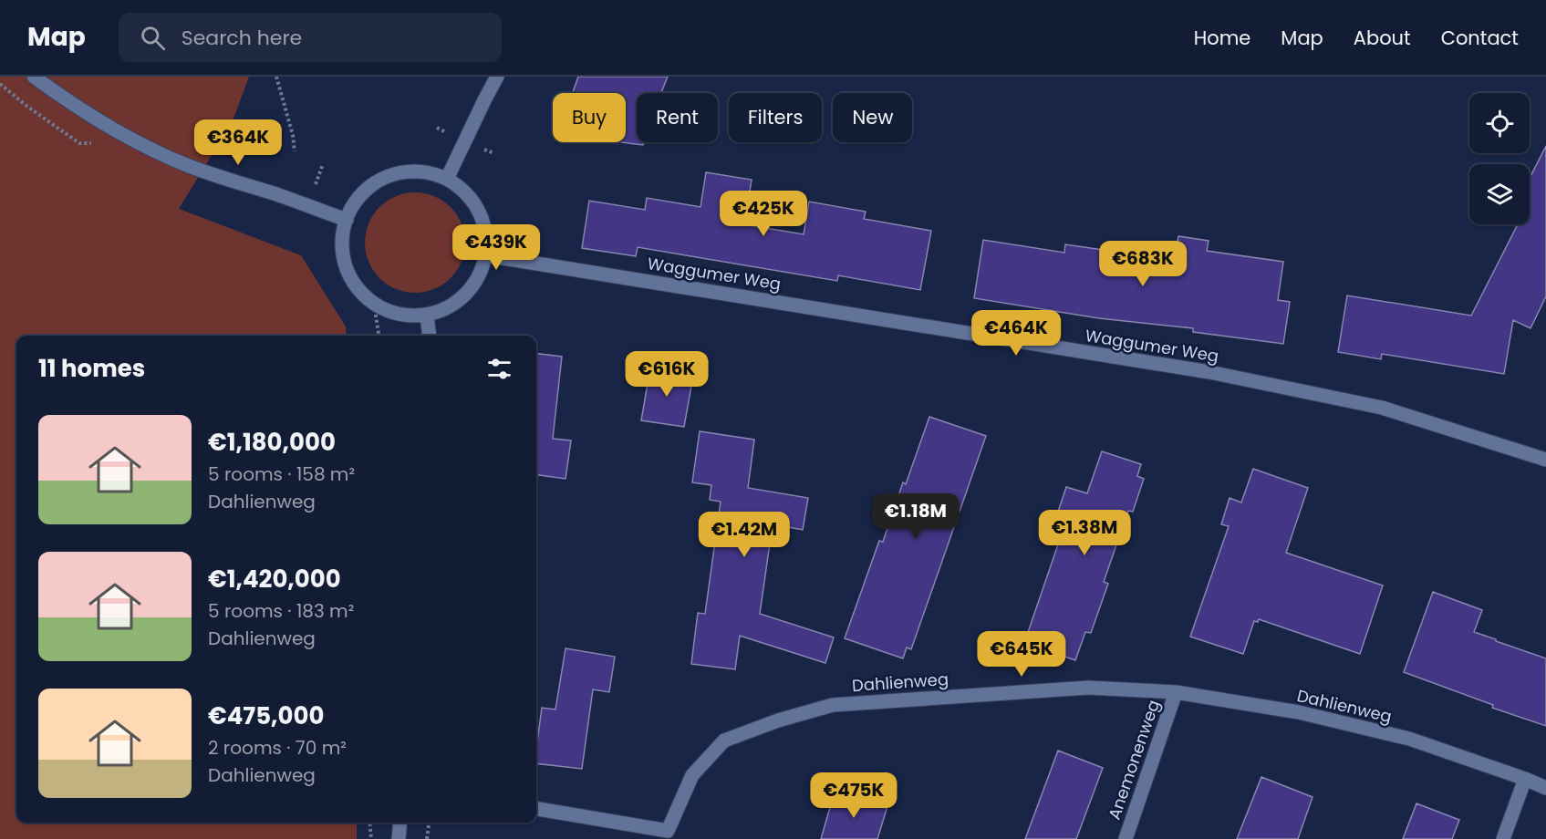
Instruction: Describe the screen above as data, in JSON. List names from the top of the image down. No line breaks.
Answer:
{"streets":{"street":["Waggumer Weg","Dahlienweg","Anemonenweg"]},"crossings":[["Dahlienweg","Anemonenweg"]],"page":{"header":"Map","search":"Search here","nav":["Home","Map","About","Contact"],"chip":["Buy","Rent","Filters","New"],"price":["€364K","€425K","€439K","€683K","€464K","€616K","€1.18M","€1.38M","€1.42M","€645K","€475K"],"heading":"11 homes","list":[{"name":"€1,180,000","note":"5 rooms · 158 m² · Dahlienweg"},{"name":"€1,420,000","note":"5 rooms · 183 m² · Dahlienweg"},{"name":"€475,000","note":"2 rooms · 70 m² · Dahlienweg"}]}}
